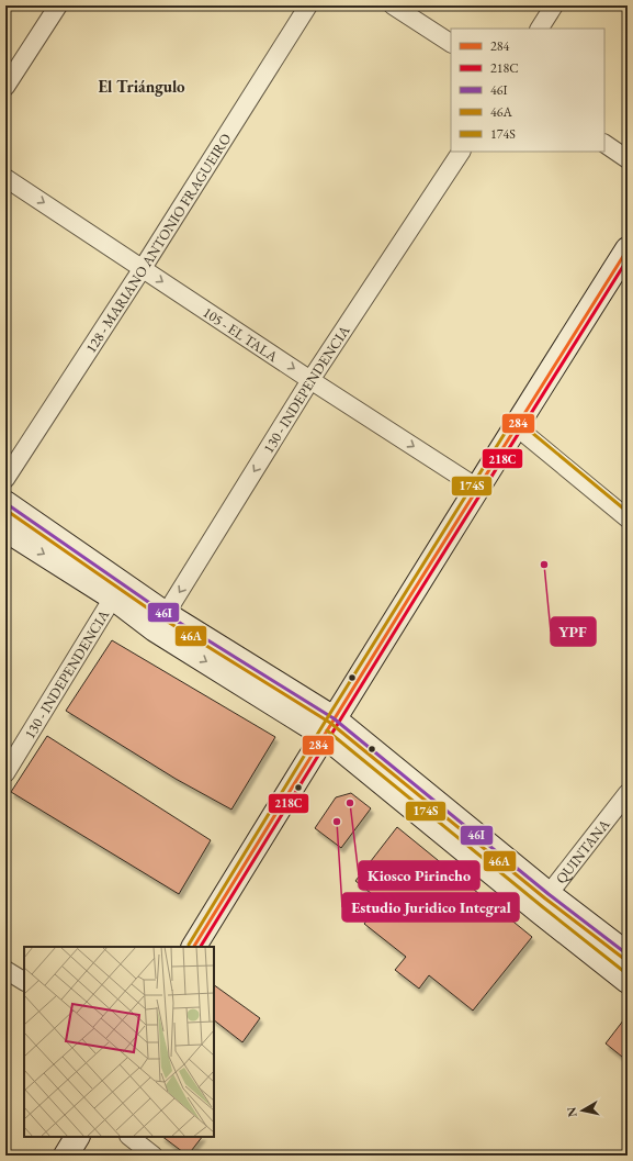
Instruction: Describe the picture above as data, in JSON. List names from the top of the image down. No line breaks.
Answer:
{"streets":{"street":["128 - MARIANO ANTONIO FRAGUEIRO","105 - EL TALA","130 - INDEPENDENCIA","QUINTANA"]},"crossings":[["128 - MARIANO ANTONIO FRAGUEIRO","105 - EL TALA"],["105 - EL TALA","130 - INDEPENDENCIA"]],"one_way":["105 - EL TALA","130 - INDEPENDENCIA"],"districts":["El Triángulo"],"places":["YPF","Kiosco Pirincho","Estudio Juridico Integral"],"lines":["transit line 284","transit line 218C","transit line 174S","transit line 46I","transit line 46A"],"legend":["284","218C","46I","46A","174S"],"north":"left"}
